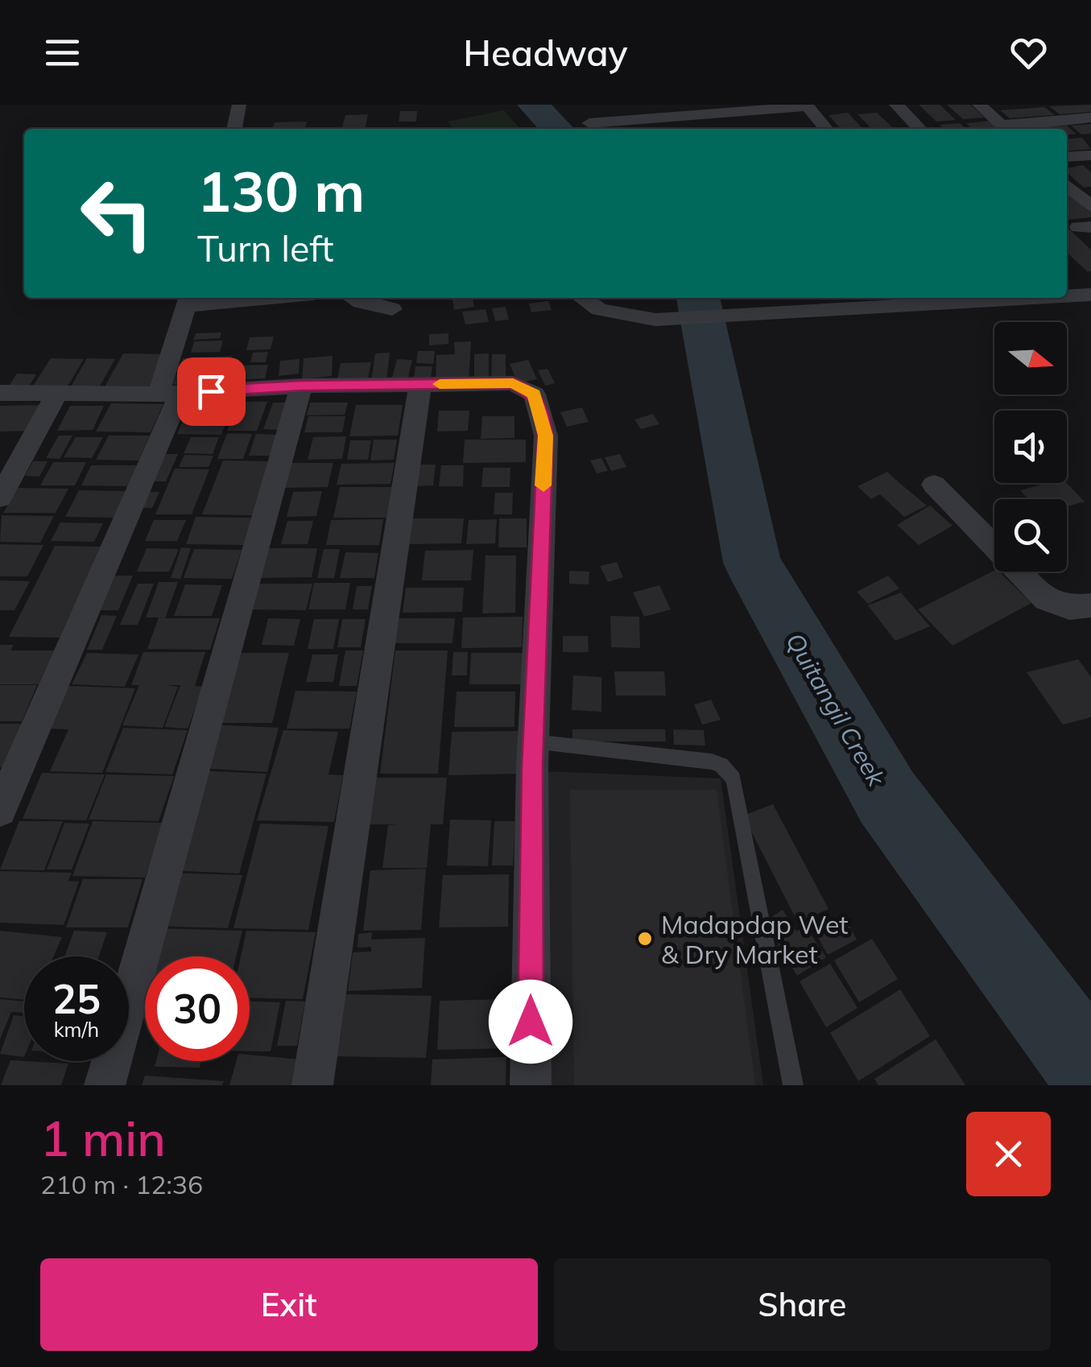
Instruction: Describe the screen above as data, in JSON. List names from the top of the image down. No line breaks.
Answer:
{"water":["Quitangil Creek"],"places":["Madapdap Wet & Dry Market"],"north":"right","page":{"header":"Headway","turn":["130 m","Turn left"],"speed":"25 km/h","limit":"30","heading":["1 min","210 m · 12:36"],"buttons":["Exit","Share"]}}
